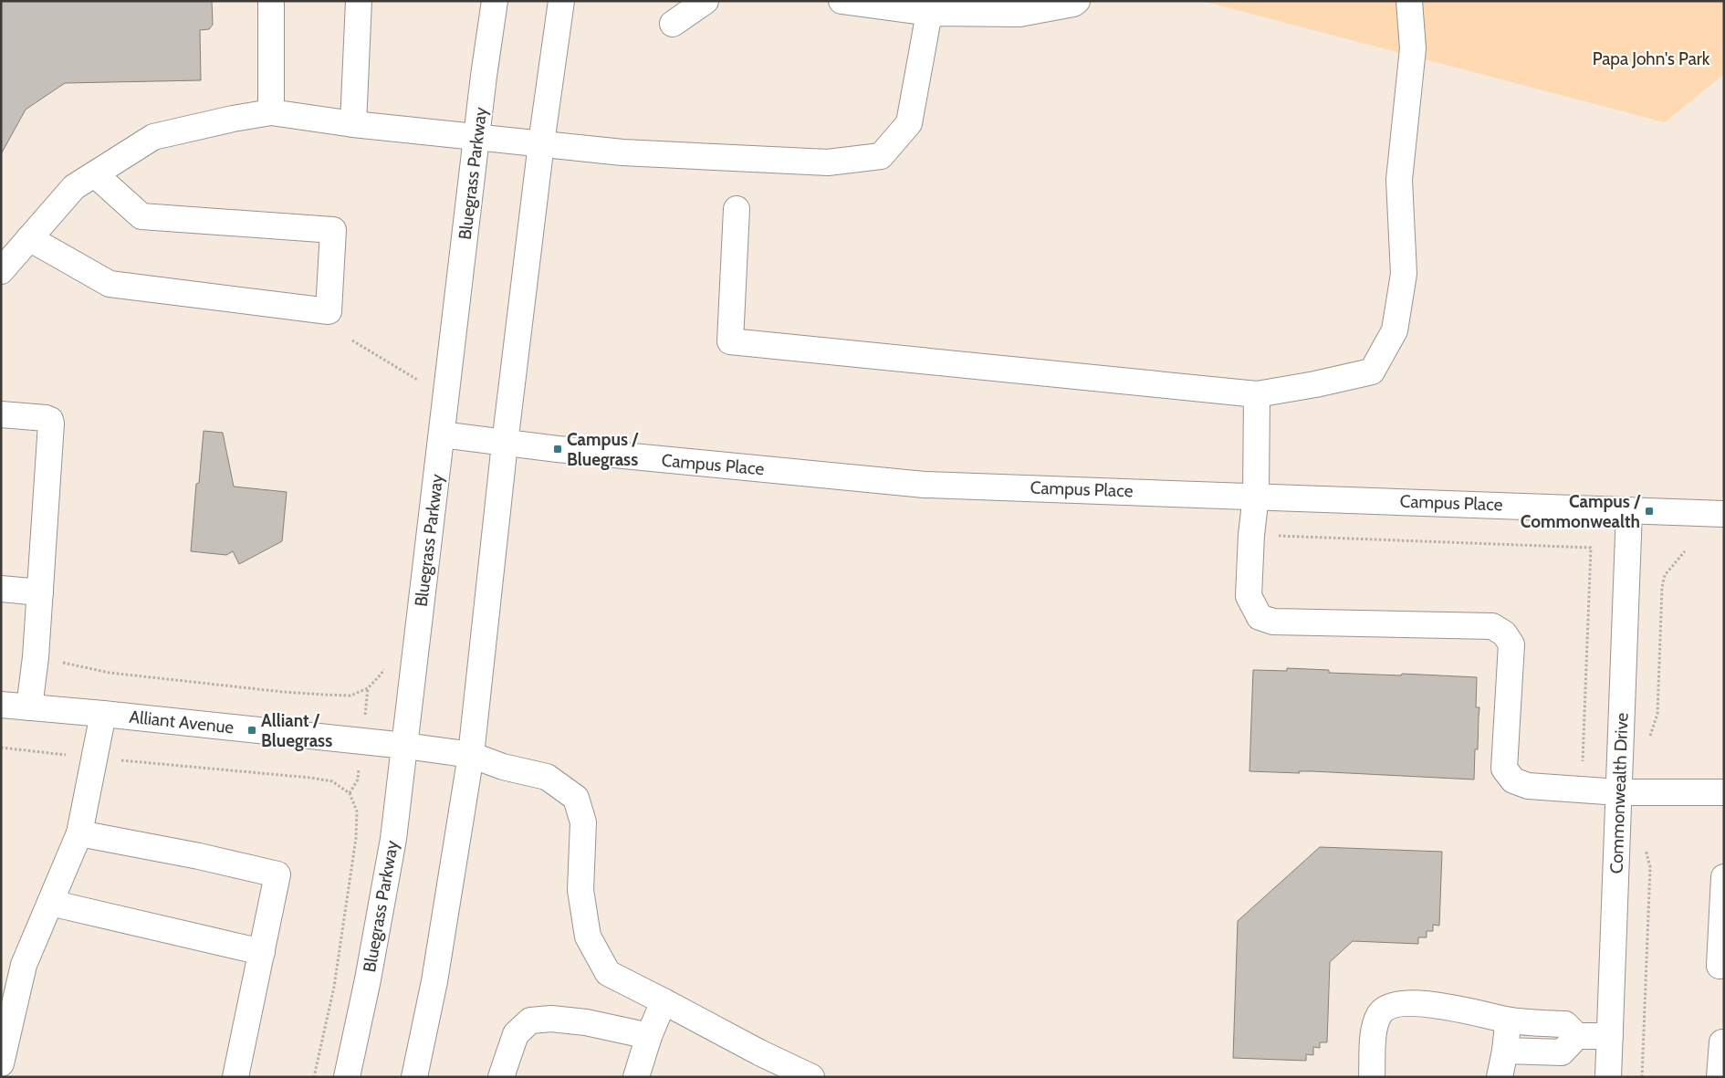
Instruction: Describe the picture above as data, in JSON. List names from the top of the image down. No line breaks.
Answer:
{"streets":{"street":["Bluegrass Parkway","Campus Place","Alliant Avenue","Commonwealth Drive"]},"crossings":[["Bluegrass Parkway","Campus Place"],["Bluegrass Parkway","Alliant Avenue"],["Campus Place","Commonwealth Drive"]],"parks":["Papa John's Park"],"places":{"transit":["Campus / Bluegrass","Campus / Commonwealth","Alliant / Bluegrass"]}}
